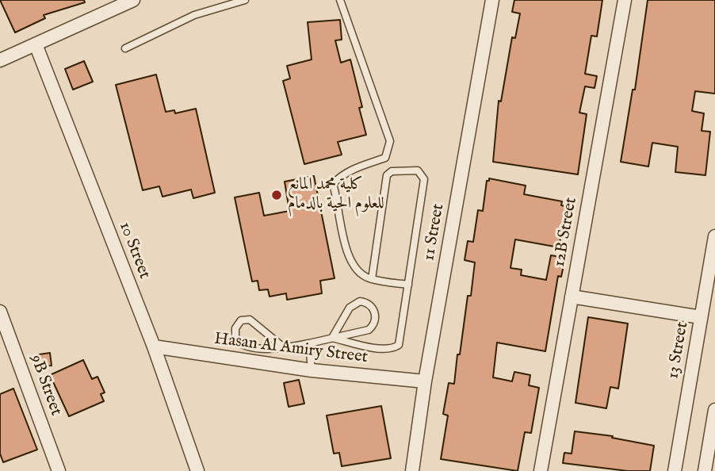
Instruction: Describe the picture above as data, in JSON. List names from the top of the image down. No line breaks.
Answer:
{"streets":{"street":["11 Street","12B Street","10 Street","Hasan Al Amiry Street","13 Street","9B Street"]},"crossings":[["11 Street","Hasan Al Amiry Street"],["10 Street","Hasan Al Amiry Street"]],"places":["كلية محمد المانع للعلوم الحية بالدمام"]}
